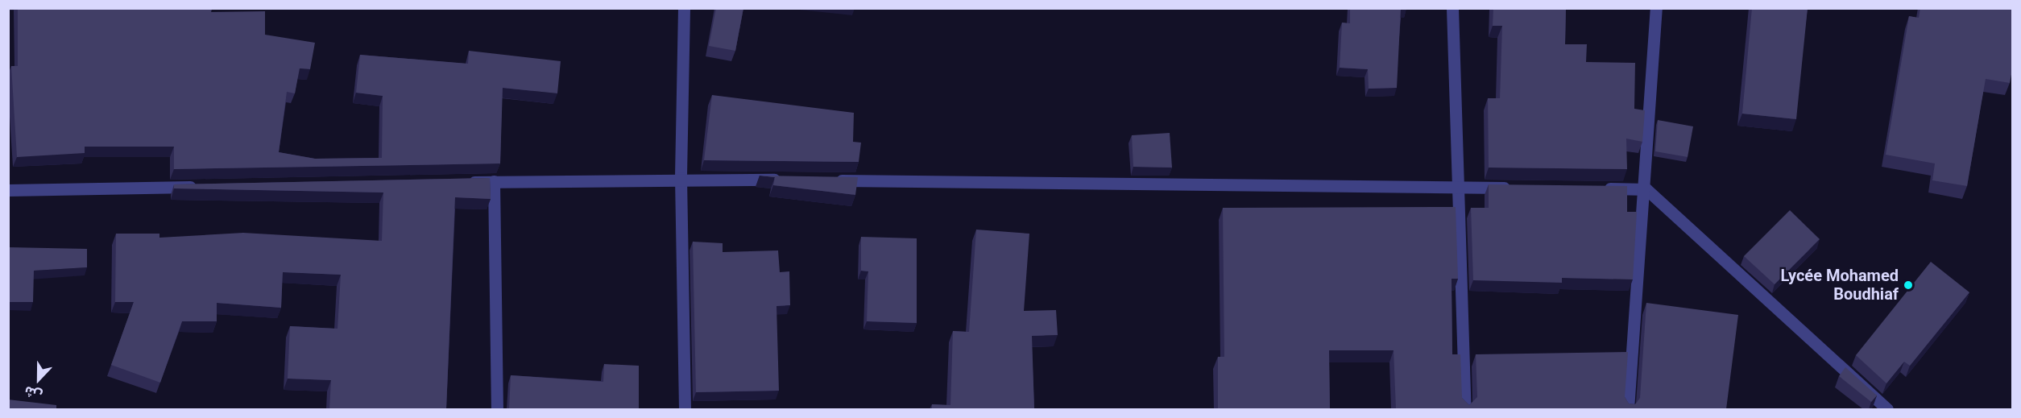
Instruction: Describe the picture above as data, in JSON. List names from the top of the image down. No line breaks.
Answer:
{"places":["Lycée Mohamed Boudhiaf"],"north":"bottom"}
